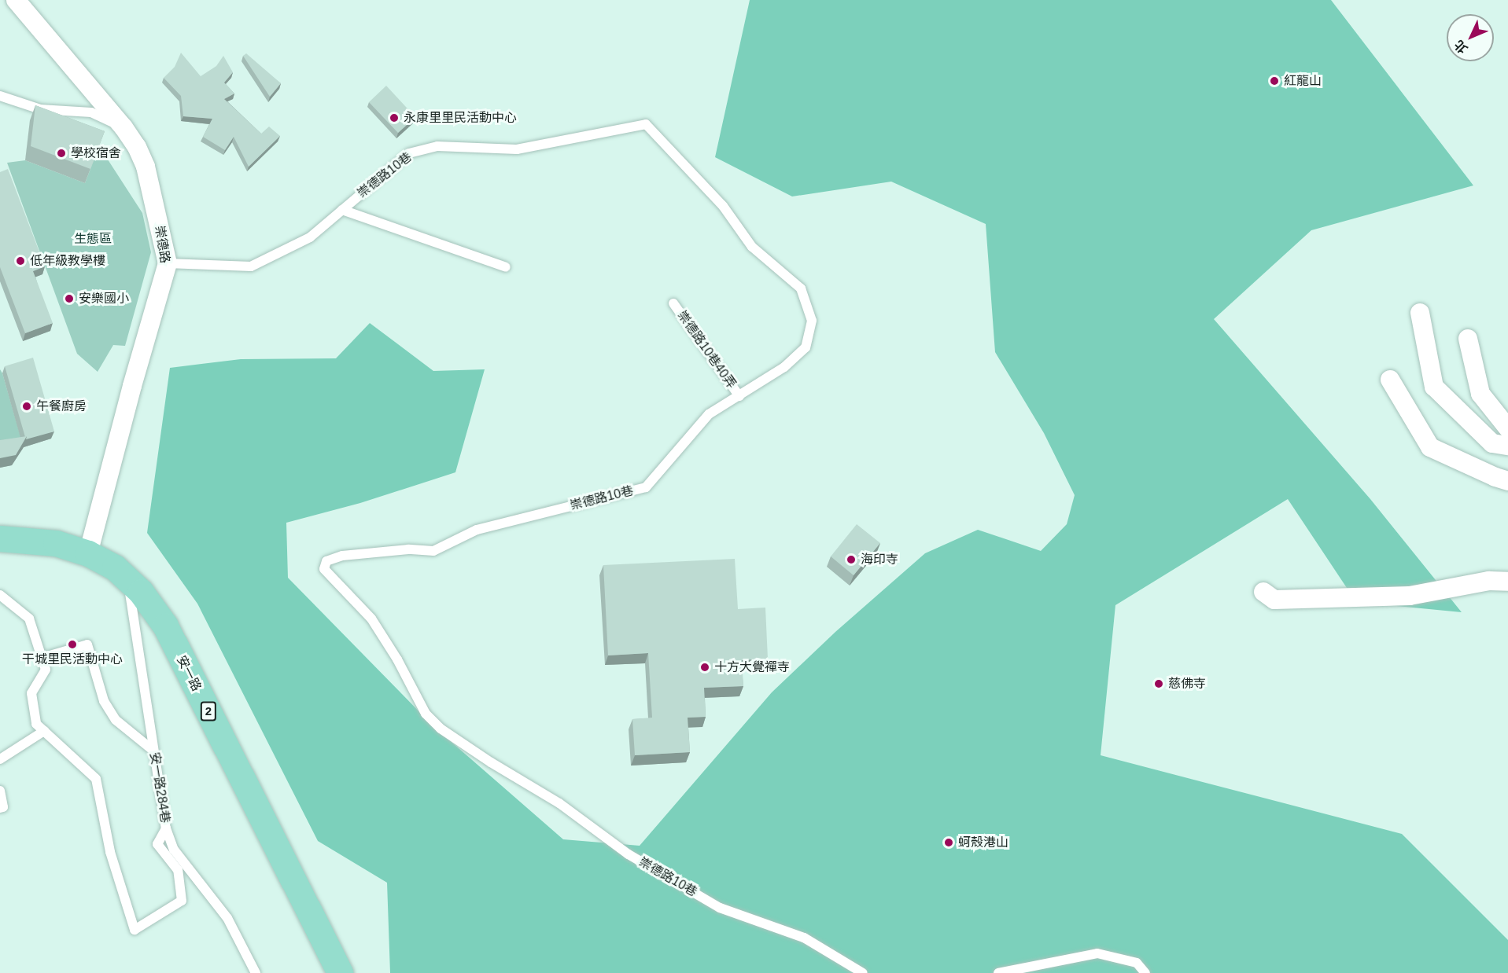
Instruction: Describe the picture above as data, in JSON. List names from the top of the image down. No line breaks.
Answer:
{"streets":{"main road":["安一路","2"],"street":["崇德路"],"lane":["崇德路10巷","崇德路10巷40弄","安一路284巷"]},"crossings":[["崇德路10巷","崇德路"],["崇德路10巷","崇德路10巷40弄"],["崇德路","安一路"],["安一路","安一路284巷"]],"parks":["生態區"],"places":["紅龍山","永康里里民活動中心","學校宿舍","低年級教學樓","安樂國小","午餐廚房","海印寺","干城里民活動中心","十方大覺禪寺","慈佛寺","蚵殼港山"],"north":"bottom left"}
